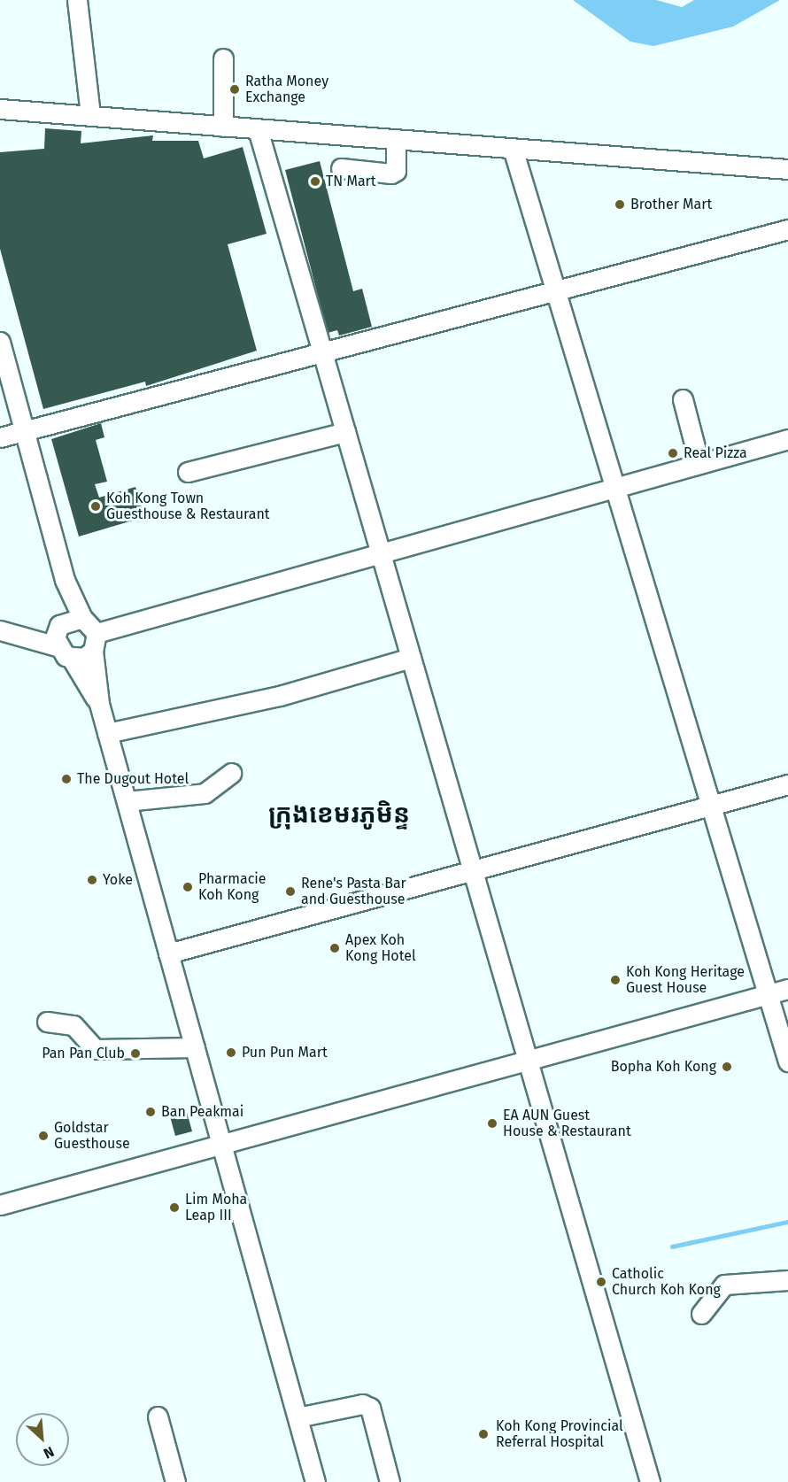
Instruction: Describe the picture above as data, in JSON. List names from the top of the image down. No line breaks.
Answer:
{"districts":["ក្រុងខេមរភូមិន្ទ"],"places":["Ratha Money Exchange","TN Mart","Brother Mart","Real Pizza","Koh Kong Town Guesthouse & Restaurant","The Dugout Hotel","Yoke","Pharmacie Koh Kong","Rene's Pasta Bar and Guesthouse","Apex Koh Kong Hotel","Koh Kong Heritage Guest House","Pun Pun Mart","Pan Pan Club","Bopha Koh Kong","Ban Peakmai","EA AUN Guest House & Restaurant","Goldstar Guesthouse","Lim Moha Leap III","Catholic Church Koh Kong","Koh Kong Provincial Referral Hospital"],"north":"bottom right"}
